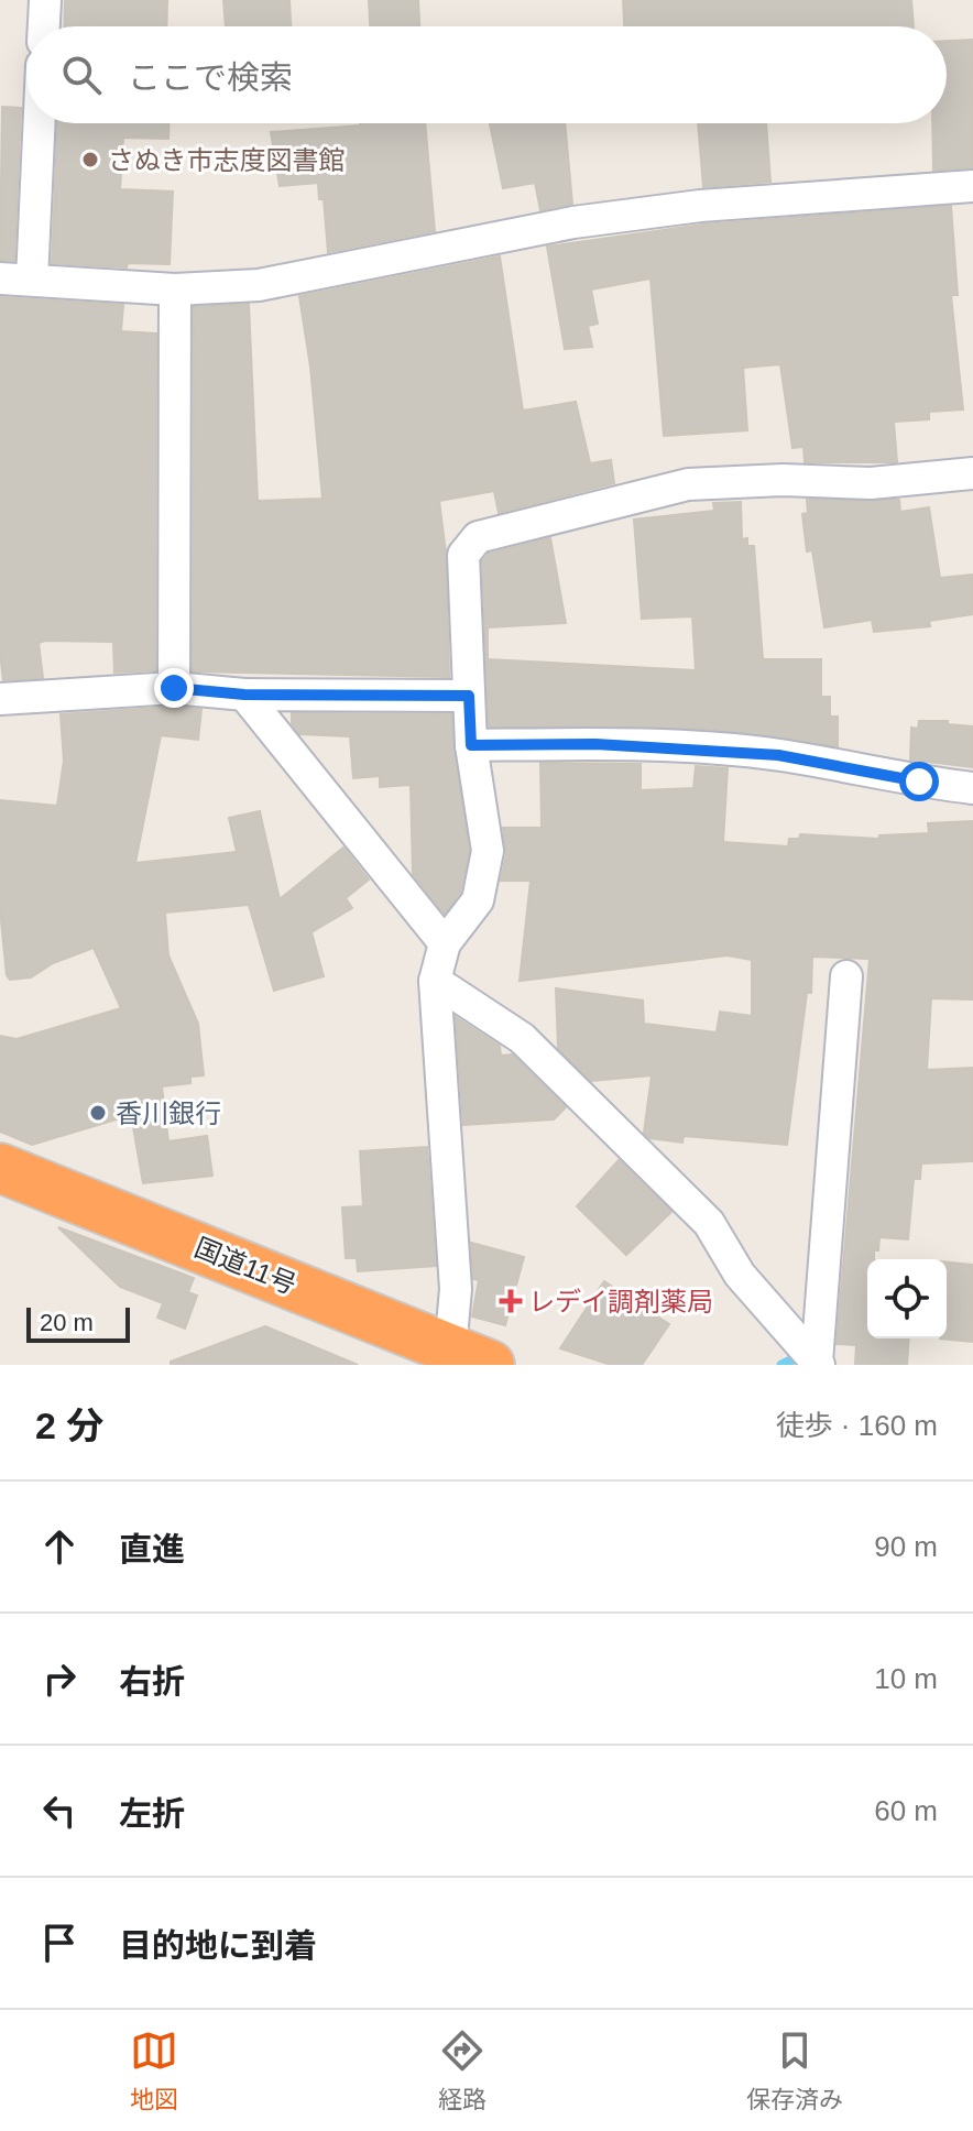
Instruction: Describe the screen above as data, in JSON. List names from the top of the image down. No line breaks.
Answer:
{"streets":{"highway":["国道11号"]},"places":{"other":["さぬき市志度図書館","香川銀行"],"health":["レデイ調剤薬局"]},"scale_bar":"20 m","page":{"search":"ここで検索","scale":"20 m","heading":["2 分","徒歩 · 160 m"],"list":[["直進","90 m"],["右折","10 m"],["左折","60 m"],"目的地に到着"],"nav":["地図","経路","保存済み"]}}
